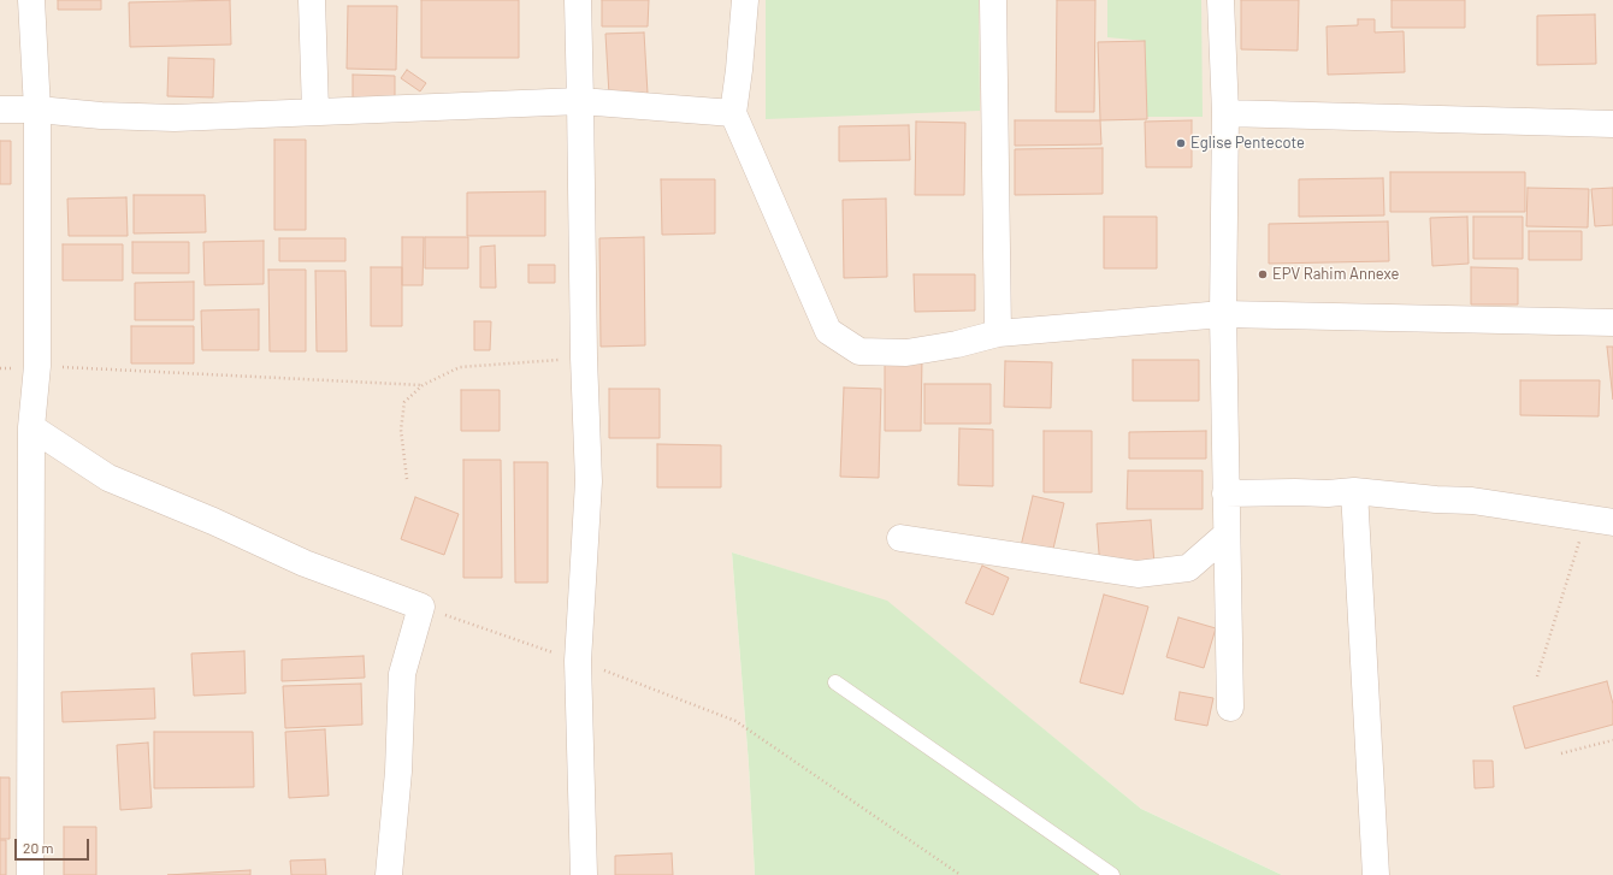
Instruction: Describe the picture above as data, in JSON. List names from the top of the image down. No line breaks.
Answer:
{"places":["Eglise Pentecote","EPV Rahim Annexe"],"scale_bar":"20 m"}
